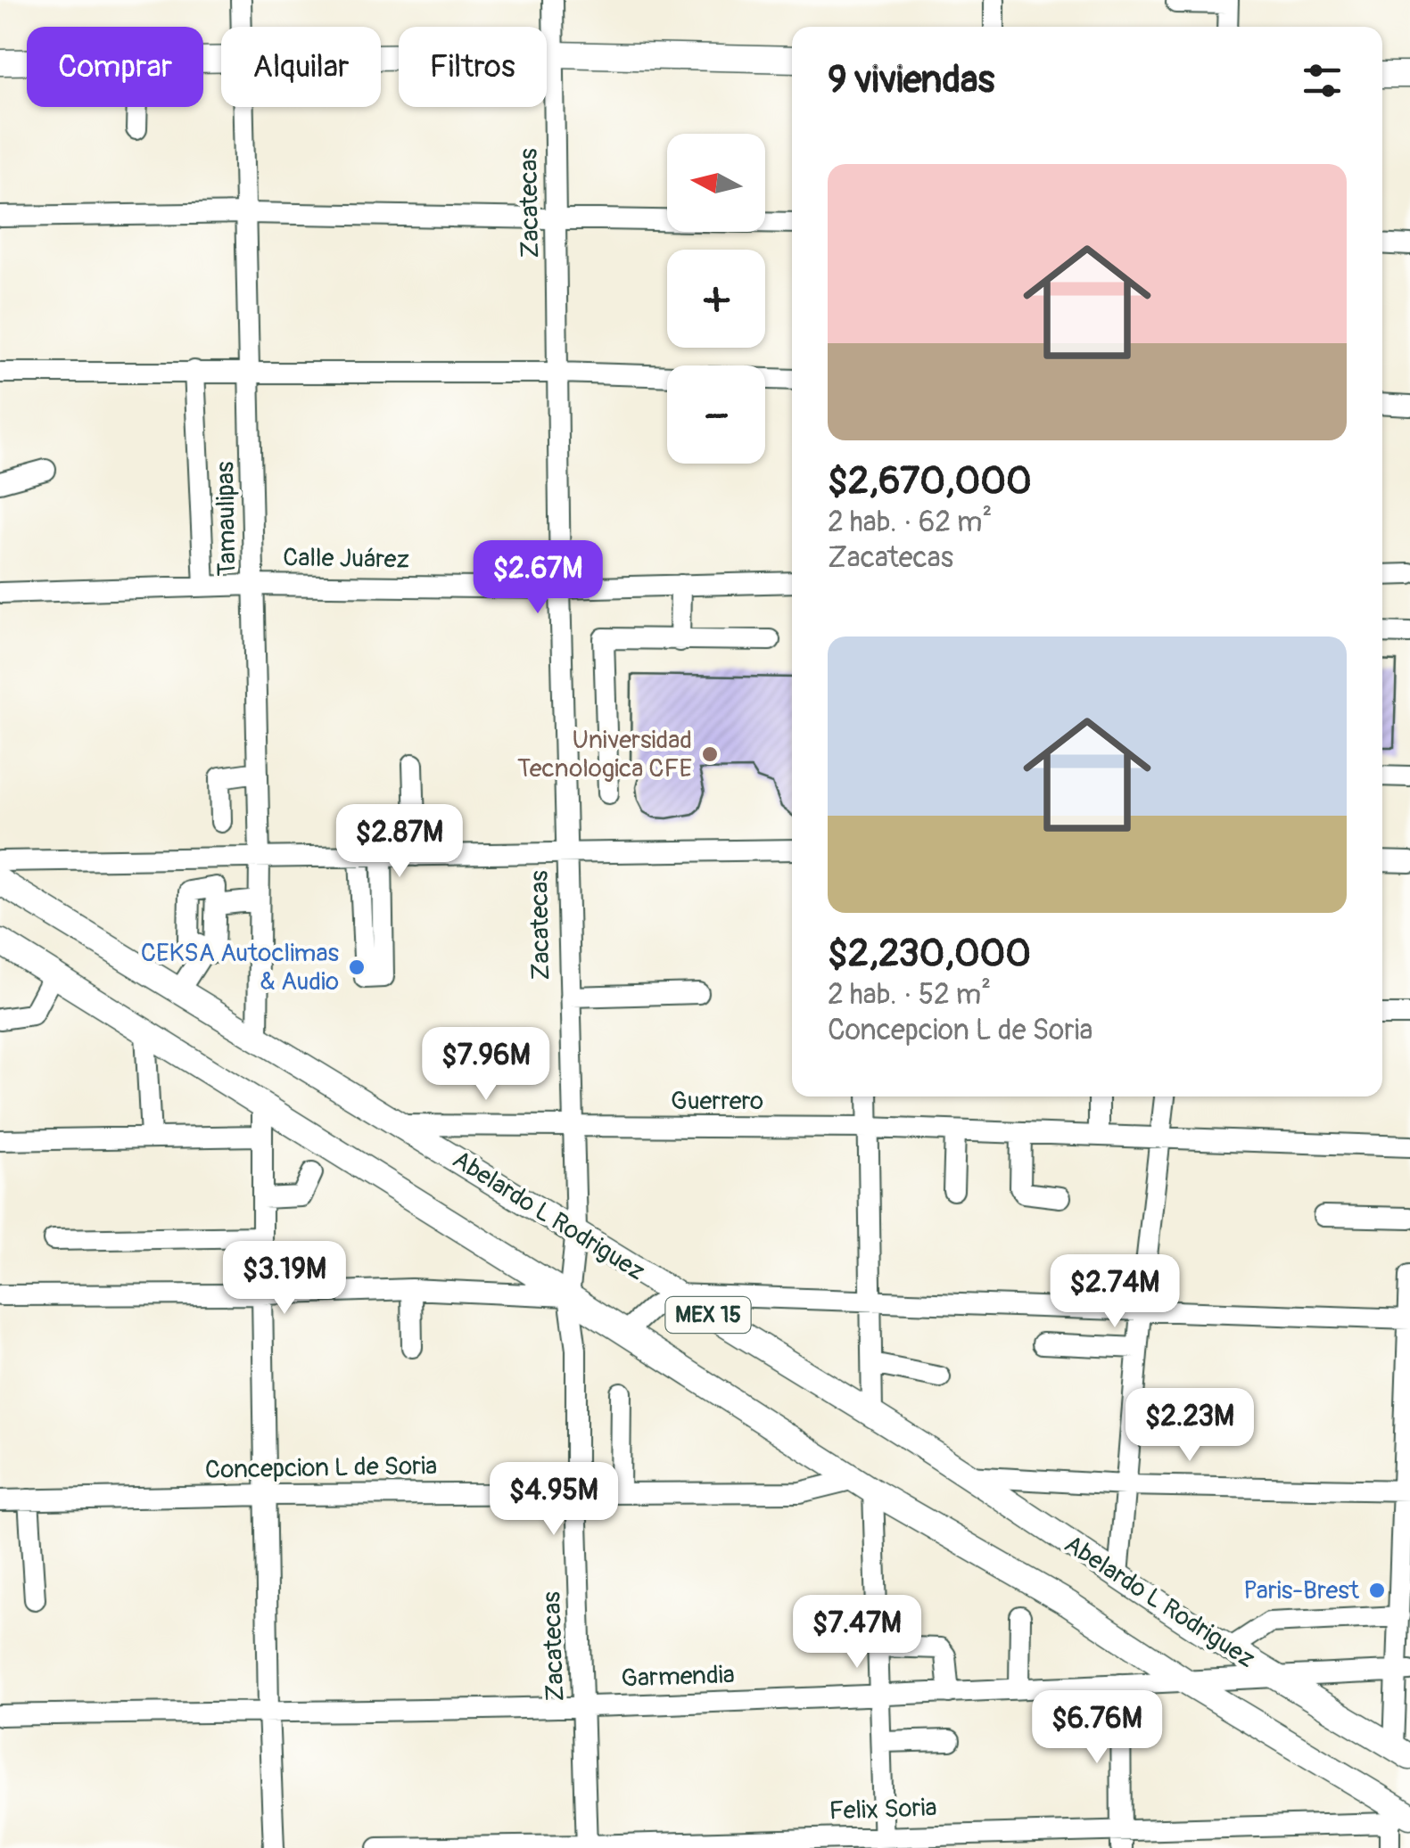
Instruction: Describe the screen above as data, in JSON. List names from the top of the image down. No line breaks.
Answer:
{"streets":{"main road":["Abelardo L Rodriguez","MEX 15"],"street":["Zacatecas","Tamaulipas","Calle Juárez","Guerrero","Concepcion L de Soria","Garmendia","Felix Soria"]},"crossings":[["Zacatecas","Calle Juárez"],["Zacatecas","Guerrero"],["Zacatecas","Abelardo L Rodriguez"],["Zacatecas","Concepcion L de Soria"],["Zacatecas","Garmendia"],["Zacatecas","Felix Soria"],["Tamaulipas","Calle Juárez"],["Tamaulipas","Abelardo L Rodriguez"],["Guerrero","Abelardo L Rodriguez"],["Abelardo L Rodriguez","Concepcion L de Soria"],["Abelardo L Rodriguez","Garmendia"],["Abelardo L Rodriguez","Felix Soria"]],"places":["Universidad Tecnologica CFE","CEKSA Autoclimas & Audio","Paris-Brest"],"north":"left","page":{"chip":["Comprar","Alquilar","Filtros"],"heading":"9 viviendas","map_buttons":["+","−"],"list":[{"name":"$2,670,000","note":"2 hab. · 62 m² · Zacatecas"},{"name":"$2,230,000","note":"2 hab. · 52 m² · Concepcion L de Soria"}],"price":["$2.67M","$2.87M","$7.96M","$3.19M","$2.74M","$2.23M","$4.95M","$7.47M","$6.76M"]}}
